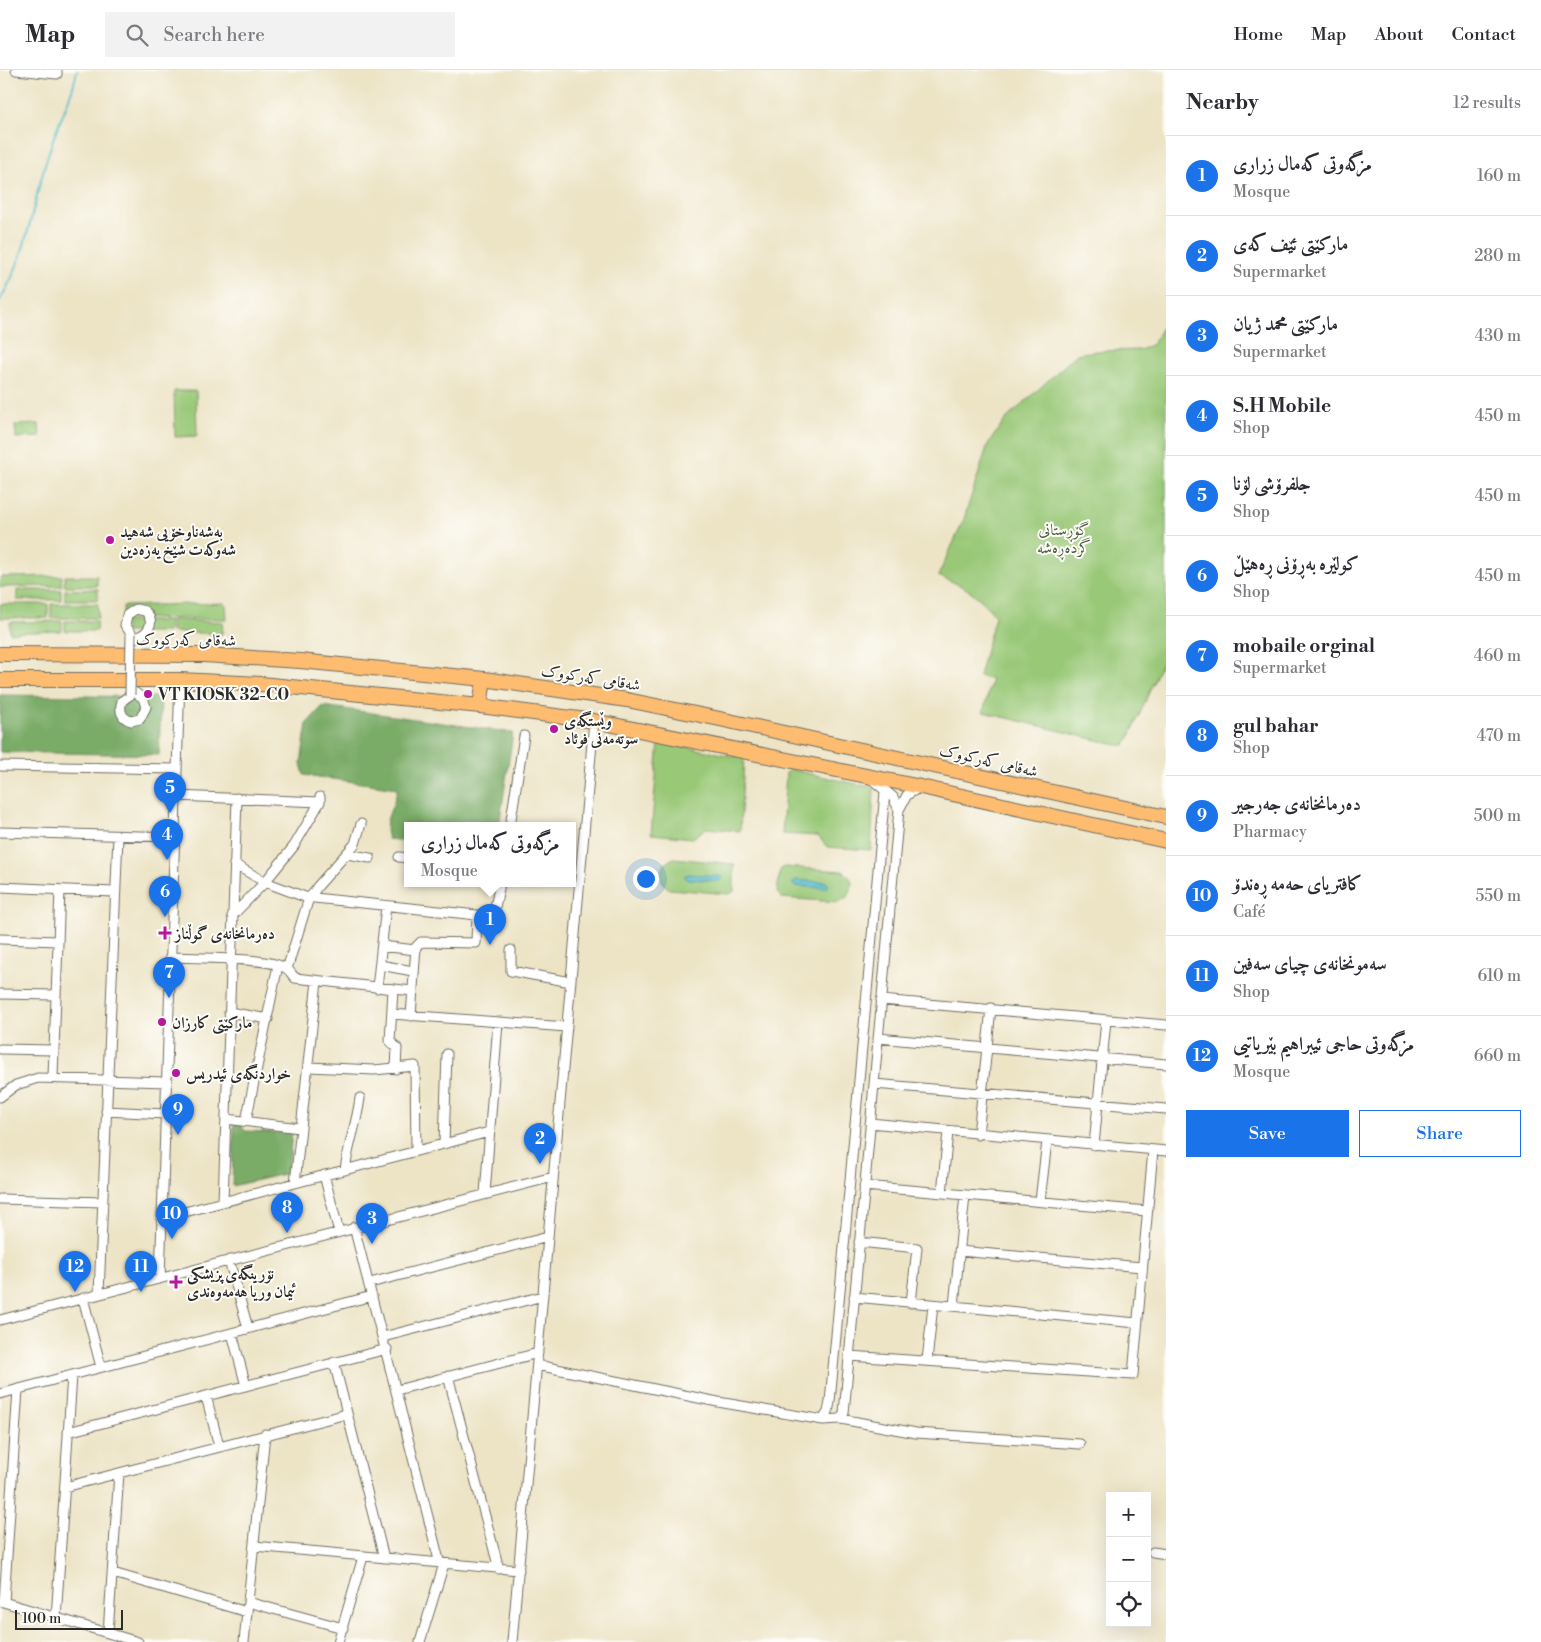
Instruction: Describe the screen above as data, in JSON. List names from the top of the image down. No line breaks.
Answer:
{"streets":{"highway":["شەقامی کەرکووک"]},"parks":["گۆڕستانی گردەڕەشە"],"places":{"other":["بەشەناوخۆیی شەهید شەوکەت شێخ یەزەدین","VT KIOSK 32-C0","وێستگەی سوتەمەنی فوئاد","مارکێتی کارزان","خواردنگەی ئیدریس"],"health":["دەرمانخانەی گوڵناز","نۆرینگەی پزیشکی ئیمان وریا هەمەوەندی"]},"scale_bar":"100 m","page":{"header":"Map","search":"Search here","nav":["Home","Map","About","Contact"],"heading":["Nearby","12 results"],"list":[{"mark":"1","name":"مزگەوتی کەمال زراری","note":"Mosque","value":"160 m"},{"mark":"2","name":"مارکێتی ئێف کەی","note":"Supermarket","value":"280 m"},{"mark":"3","name":"مارکێتی محمد ژیان","note":"Supermarket","value":"430 m"},{"mark":"4","name":"S.H Mobile","note":"Shop","value":"450 m"},{"mark":"5","name":"جلفرۆشی لۆنا","note":"Shop","value":"450 m"},{"mark":"6","name":"کولێرە بەڕۆنی ڕەهێڵ","note":"Shop","value":"450 m"},{"mark":"7","name":"mobaile orginal","note":"Supermarket","value":"460 m"},{"mark":"8","name":"gul bahar","note":"Shop","value":"470 m"},{"mark":"9","name":"دەرمانخانەی جەرجیر","note":"Pharmacy","value":"500 m"},{"mark":"10","name":"کافتریای حەمە ڕەندۆ","note":"Café","value":"550 m"},{"mark":"11","name":"سەمونخانەی چیای سەفین","note":"Shop","value":"610 m"},{"mark":"12","name":"مزگەوتی حاجی ئیبراهیم بێریاتیی","note":"Mosque","value":"660 m"}],"pins":["5","4","6","1","7","9","2","8","10","3","11","12"],"popup":["مزگەوتی کەمال زراری","Mosque"],"buttons":["Save","Share"],"map_buttons":["+","−"],"scale":"100 m"}}
